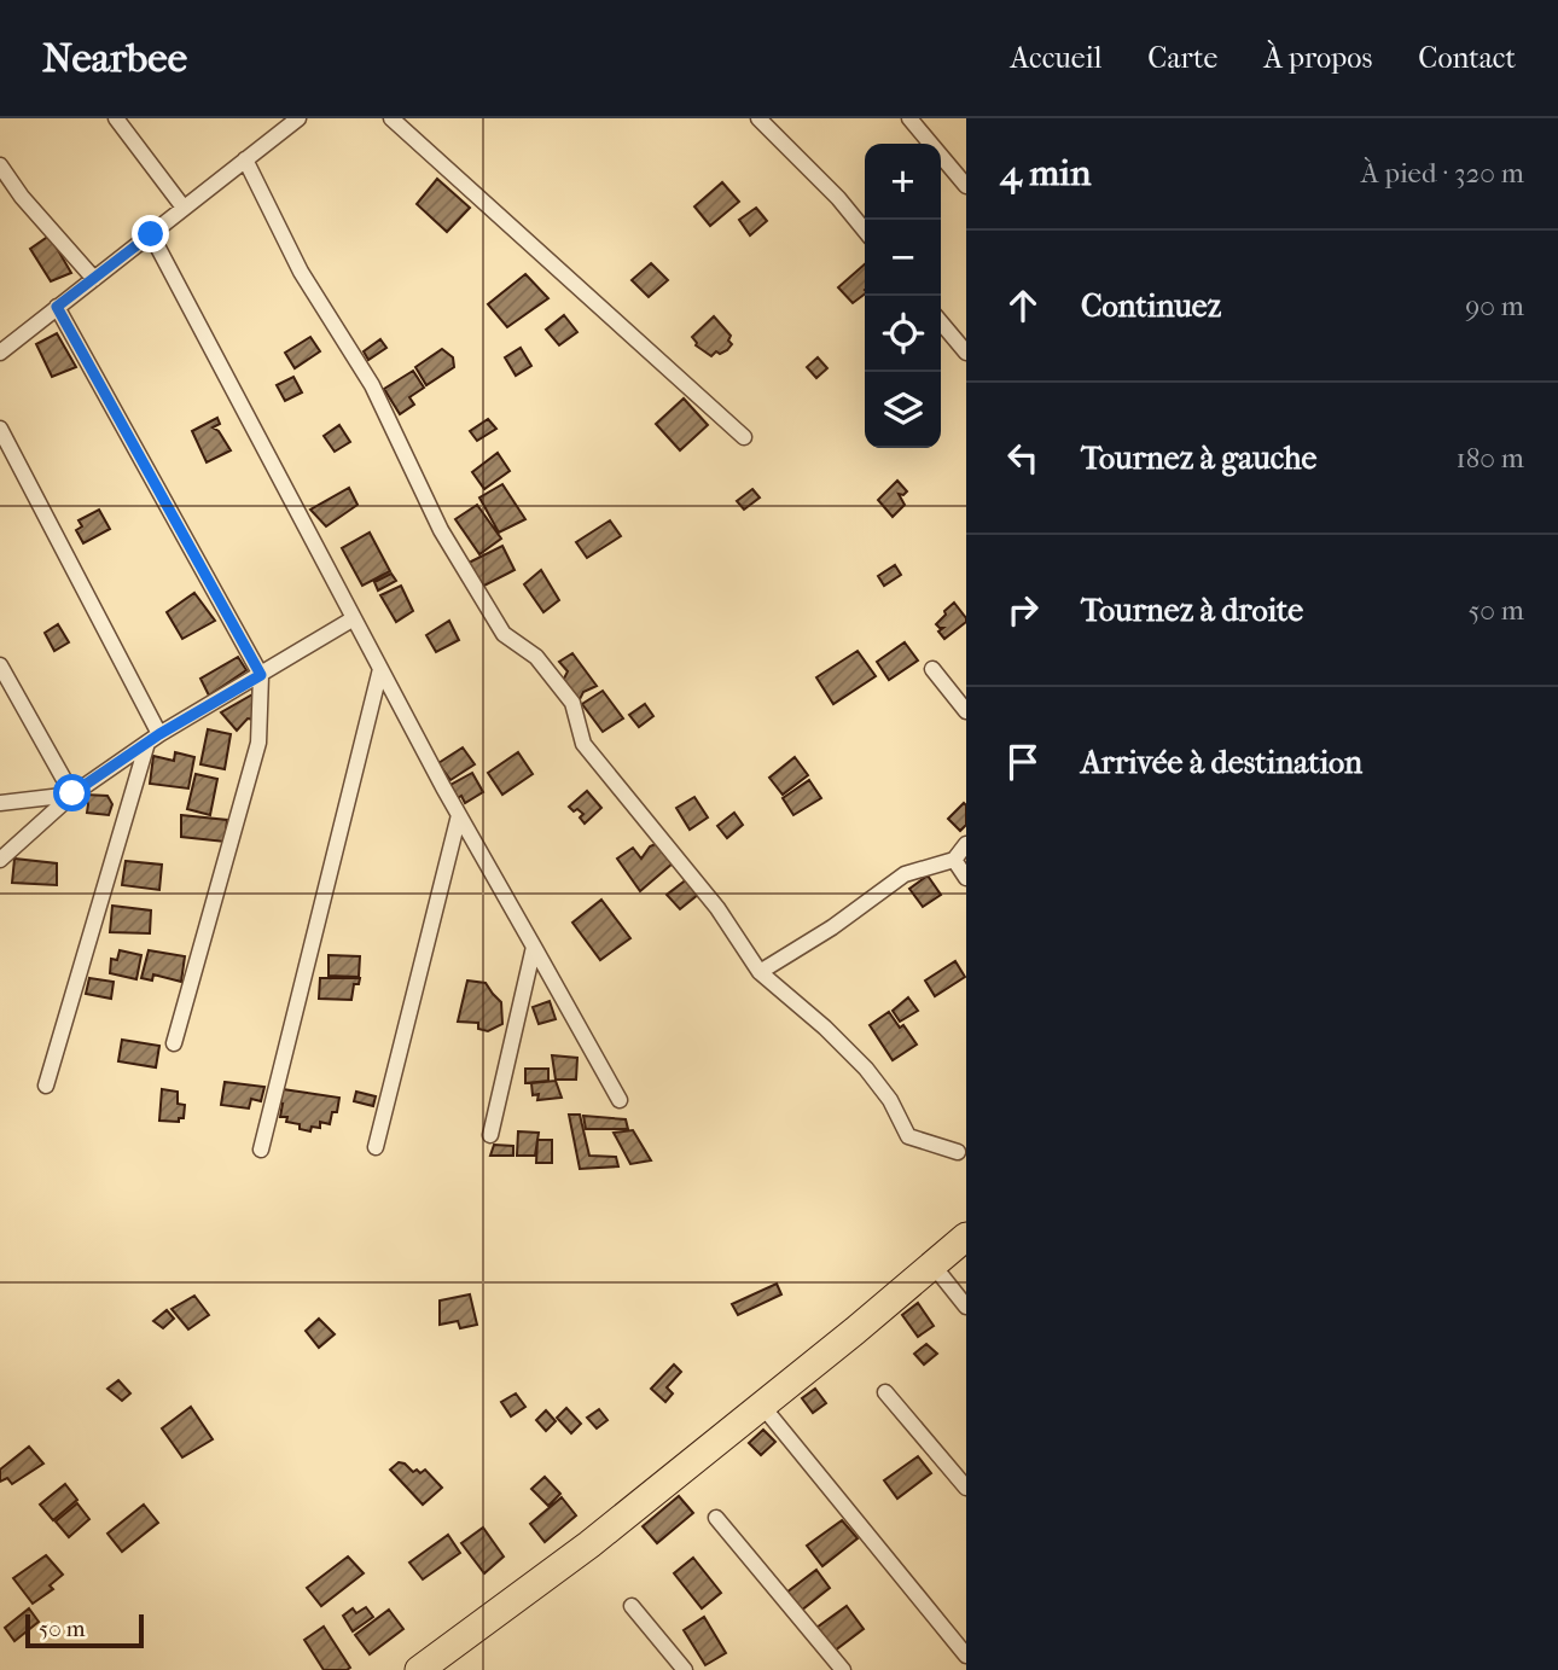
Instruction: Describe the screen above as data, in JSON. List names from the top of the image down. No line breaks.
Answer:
{"scale_bar":"50 m","page":{"header":"Nearbee","nav":["Accueil","Carte","À propos","Contact"],"heading":["4 min","À pied · 320 m"],"map_buttons":["+","−"],"list":[["Continuez","90 m"],["Tournez à gauche","180 m"],["Tournez à droite","50 m"],"Arrivée à destination"],"scale":"50 m"}}
